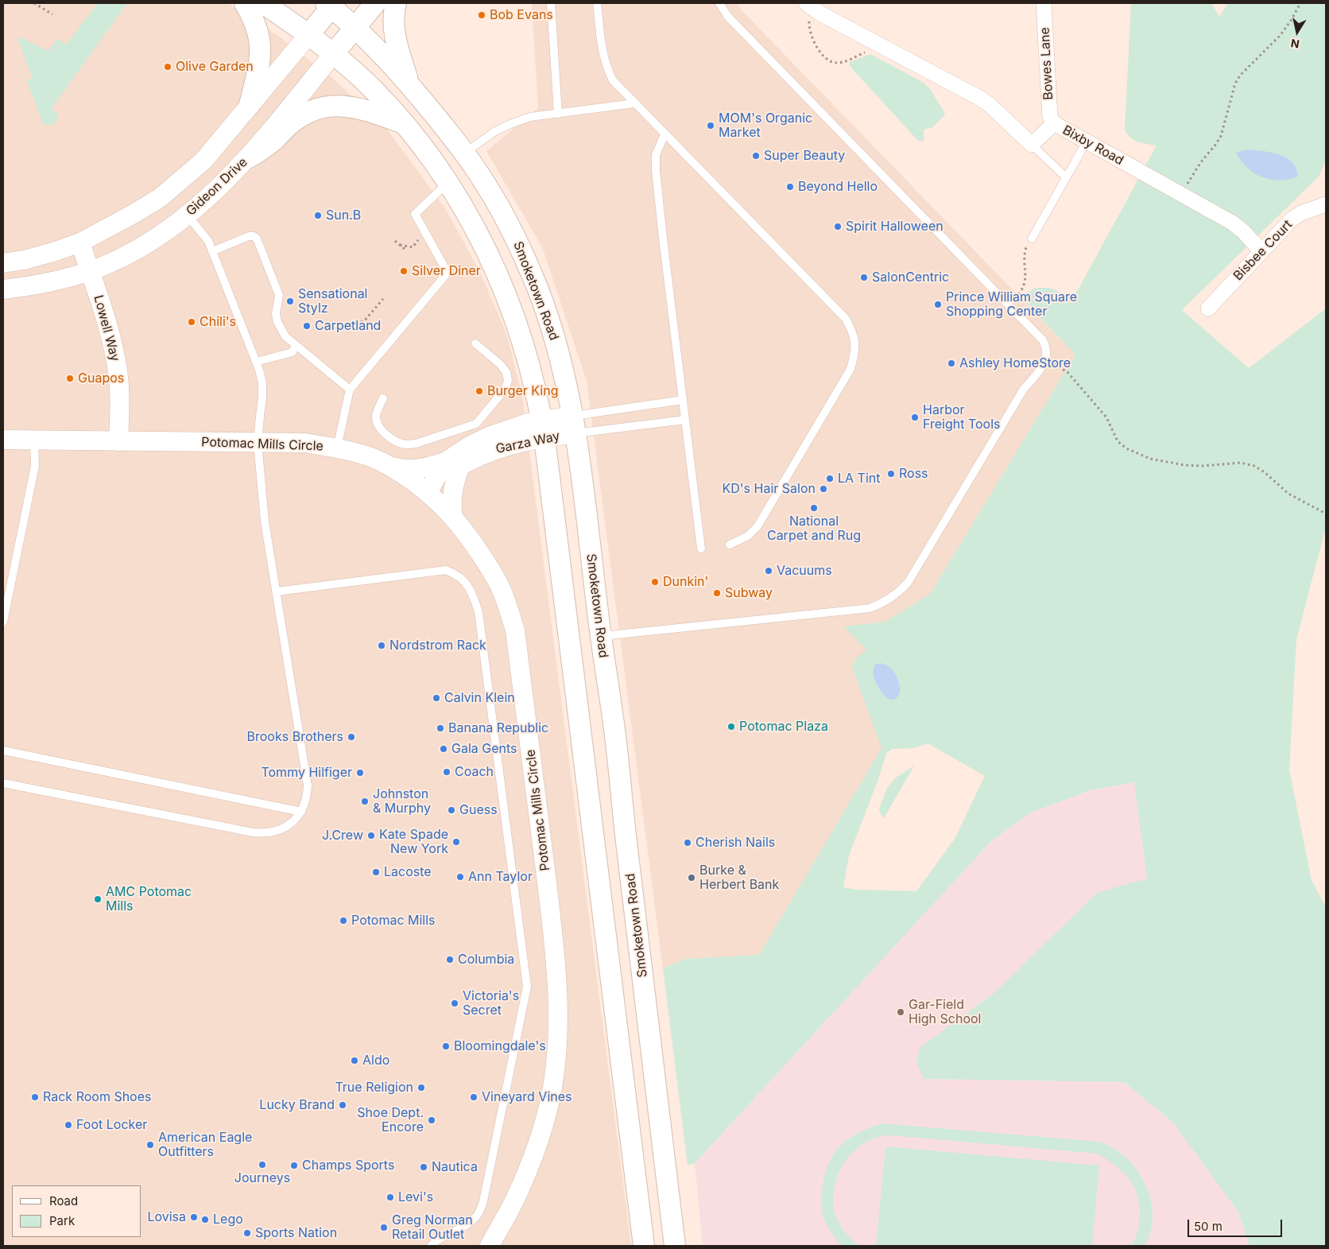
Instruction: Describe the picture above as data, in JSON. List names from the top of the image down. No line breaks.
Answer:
{"streets":{"main road":["Gideon Drive","Smoketown Road"],"street":["Bowes Lane","Bixby Road","Bisbee Court","Lowell Way","Garza Way","Potomac Mills Circle"]},"crossings":[["Bowes Lane","Bixby Road"],["Bixby Road","Bisbee Court"],["Gideon Drive","Smoketown Road"],["Gideon Drive","Lowell Way"],["Smoketown Road","Garza Way"],["Lowell Way","Potomac Mills Circle"],["Garza Way","Potomac Mills Circle"]],"places":["Bob Evans","Olive Garden","MOM's Organic Market","Super Beauty","Beyond Hello","Sun.B","Spirit Halloween","Silver Diner","SalonCentric","Sensational Stylz","Prince William Square Shopping Center","Chili's","Carpetland","Ashley HomeStore","Guapos","Burger King","Harbor Freight Tools","Ross","LA Tint","KD's Hair Salon","National Carpet and Rug","Vacuums","Dunkin'","Subway","Nordstrom Rack","Calvin Klein","Potomac Plaza","Banana Republic","Brooks Brothers","Gala Gents","Coach","Tommy Hilfiger","Johnston & Murphy","Guess","J.Crew","Kate Spade New York","Cherish Nails","Lacoste","Ann Taylor","Burke & Herbert Bank","AMC Potomac Mills","Potomac Mills","Columbia","Victoria's Secret","Gar-Field High School","Bloomingdale's","Aldo","True Religion","Rack Room Shoes","Vineyard Vines","Lucky Brand","Shoe Dept. Encore","Foot Locker","American Eagle Outfitters","Journeys","Champs Sports","Nautica","Levi's","Lovisa","Lego","Greg Norman Retail Outlet","Sports Nation"],"legend":["Road","Park"],"scale_bar":"50 m","north":"bottom"}
